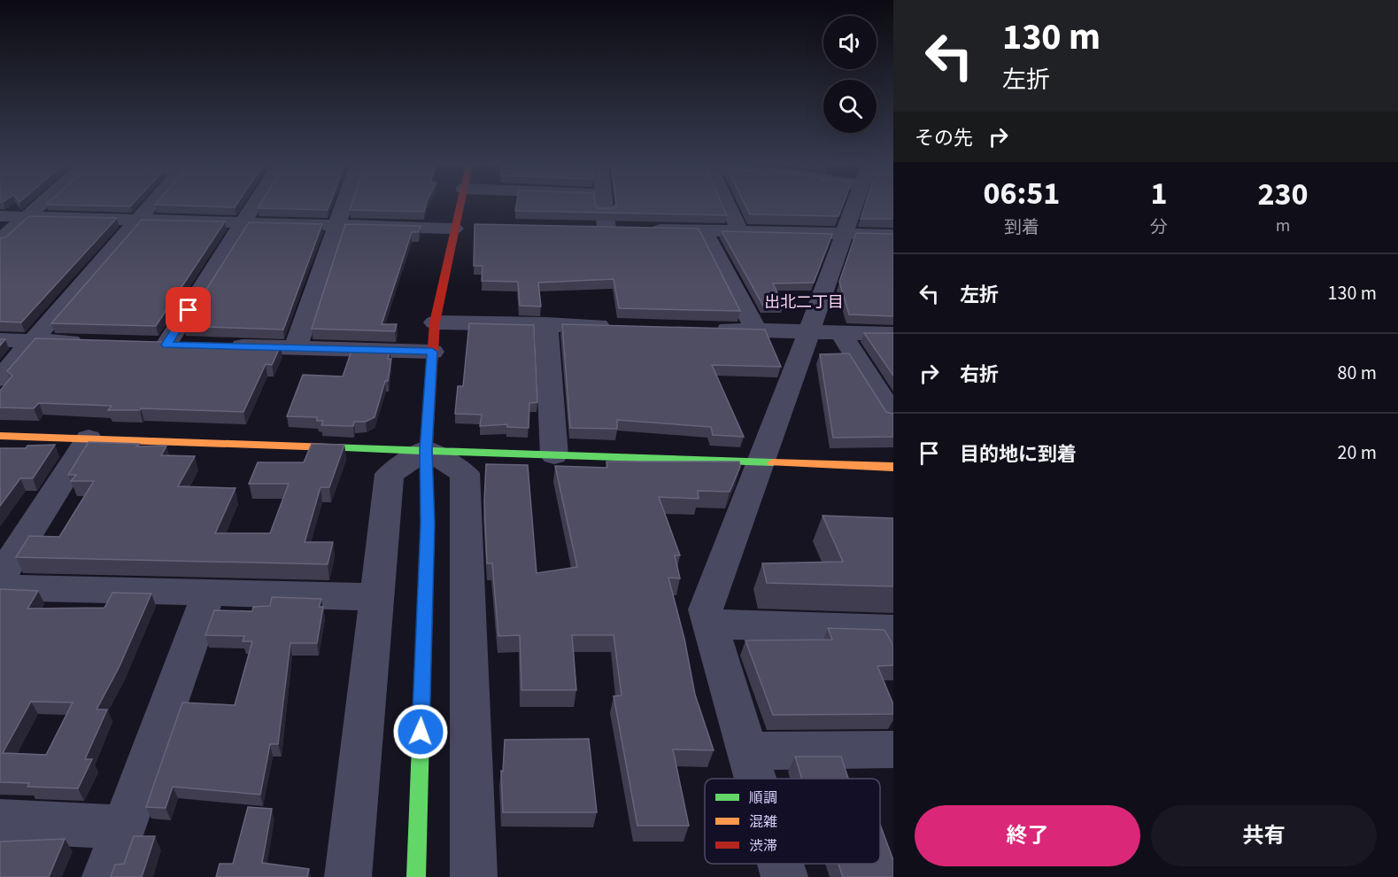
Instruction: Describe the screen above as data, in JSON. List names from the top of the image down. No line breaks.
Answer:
{"districts":["出北二丁目"],"legend":["順調","混雑","渋滞"],"page":{"turn":["130 m","左折"],"then":"その先","eta":["06:51","到着","1","分","230","m"],"list":[{"name":"左折","value":"130 m"},{"name":"右折","value":"80 m"},{"name":"目的地に到着","value":"20 m"}],"buttons":["終了","共有"]}}
